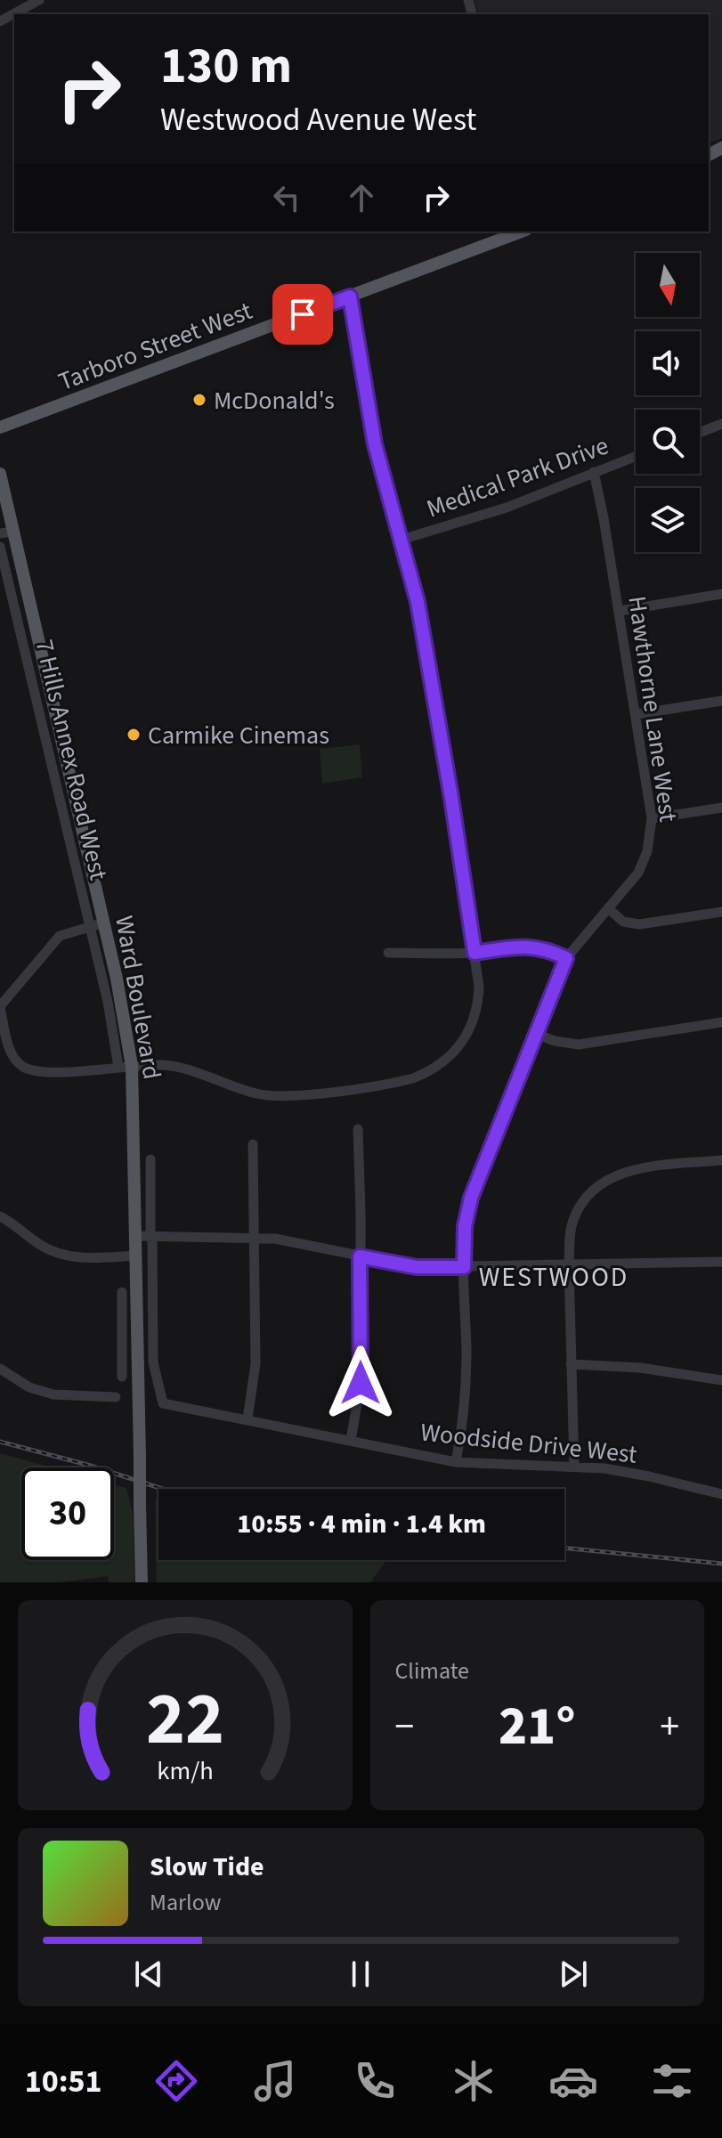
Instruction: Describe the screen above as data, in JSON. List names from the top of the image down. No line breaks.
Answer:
{"streets":{"main road":["Tarboro Street West","Ward Boulevard"],"street":["Medical Park Drive","Hawthorne Lane West","7 Hills Annex Road West","Woodside Drive West"]},"crossings":[["Medical Park Drive","Hawthorne Lane West"],["Hawthorne Lane West","Woodside Drive West"],["7 Hills Annex Road West","Ward Boulevard"]],"districts":["WESTWOOD"],"places":["McDonald's","Carmike Cinemas"],"north":"bottom","page":{"turn":["130 m","Westwood Avenue West"],"limit":"30","trip":"10:55 · 4 min · 1.4 km","tile":"Climate","heat":["−","21°","+"],"song":["Slow Tide","Marlow"],"tabs":"10:51","gauge":["22","km/h"]}}
